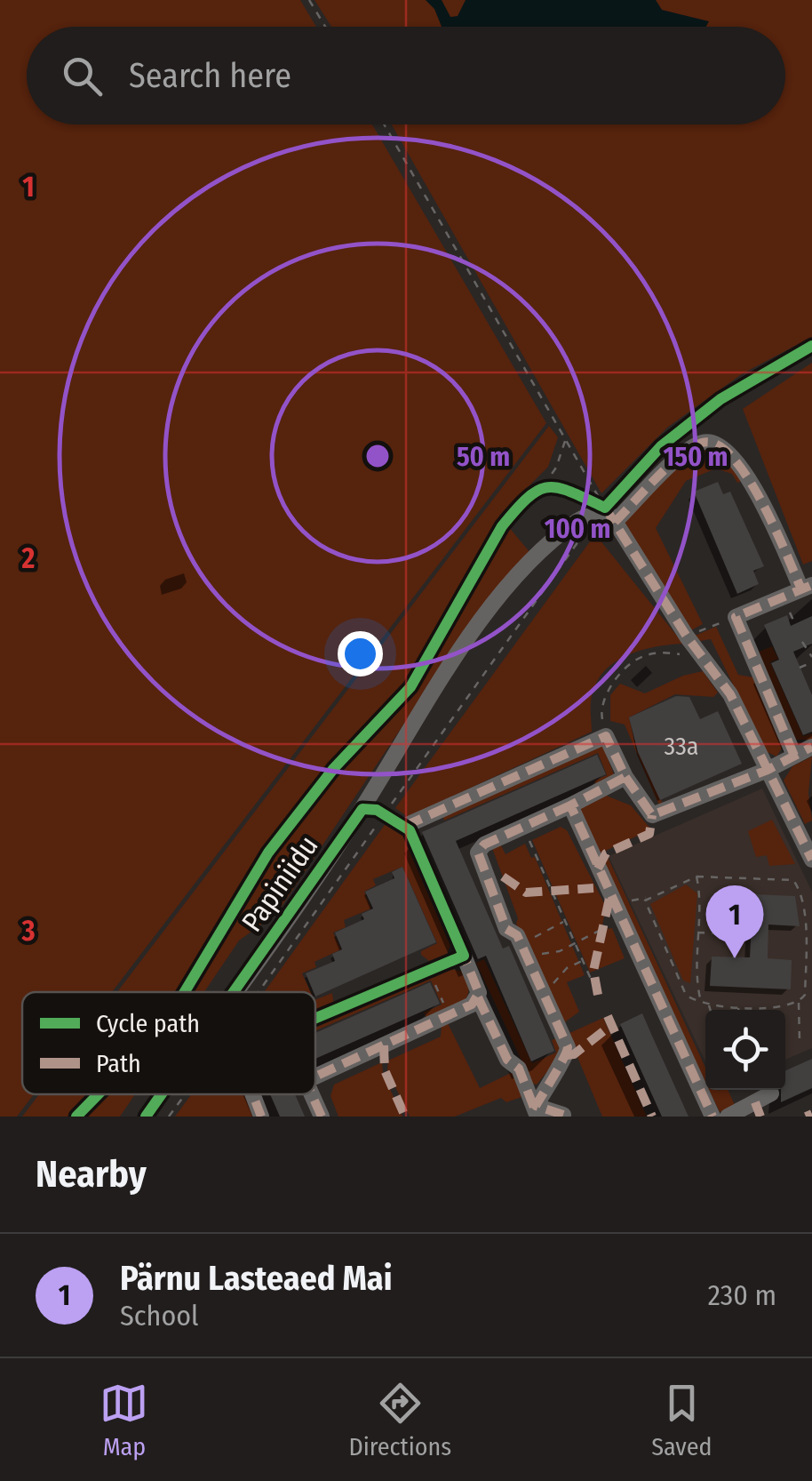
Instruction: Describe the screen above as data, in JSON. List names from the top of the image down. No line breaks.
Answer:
{"streets":{"street":["Papiniidu"]},"house_numbers":["33a"],"legend":["Cycle path","Path"],"page":{"search":"Search here","pins":"1","heading":"Nearby","list":[{"mark":"1","name":"Pärnu Lasteaed Mai","note":"School","value":"230 m"}],"nav":["Map","Directions","Saved"]},"grid":{"rows":["1","2","3"]},"rings":["50 m","150 m","100 m"]}
